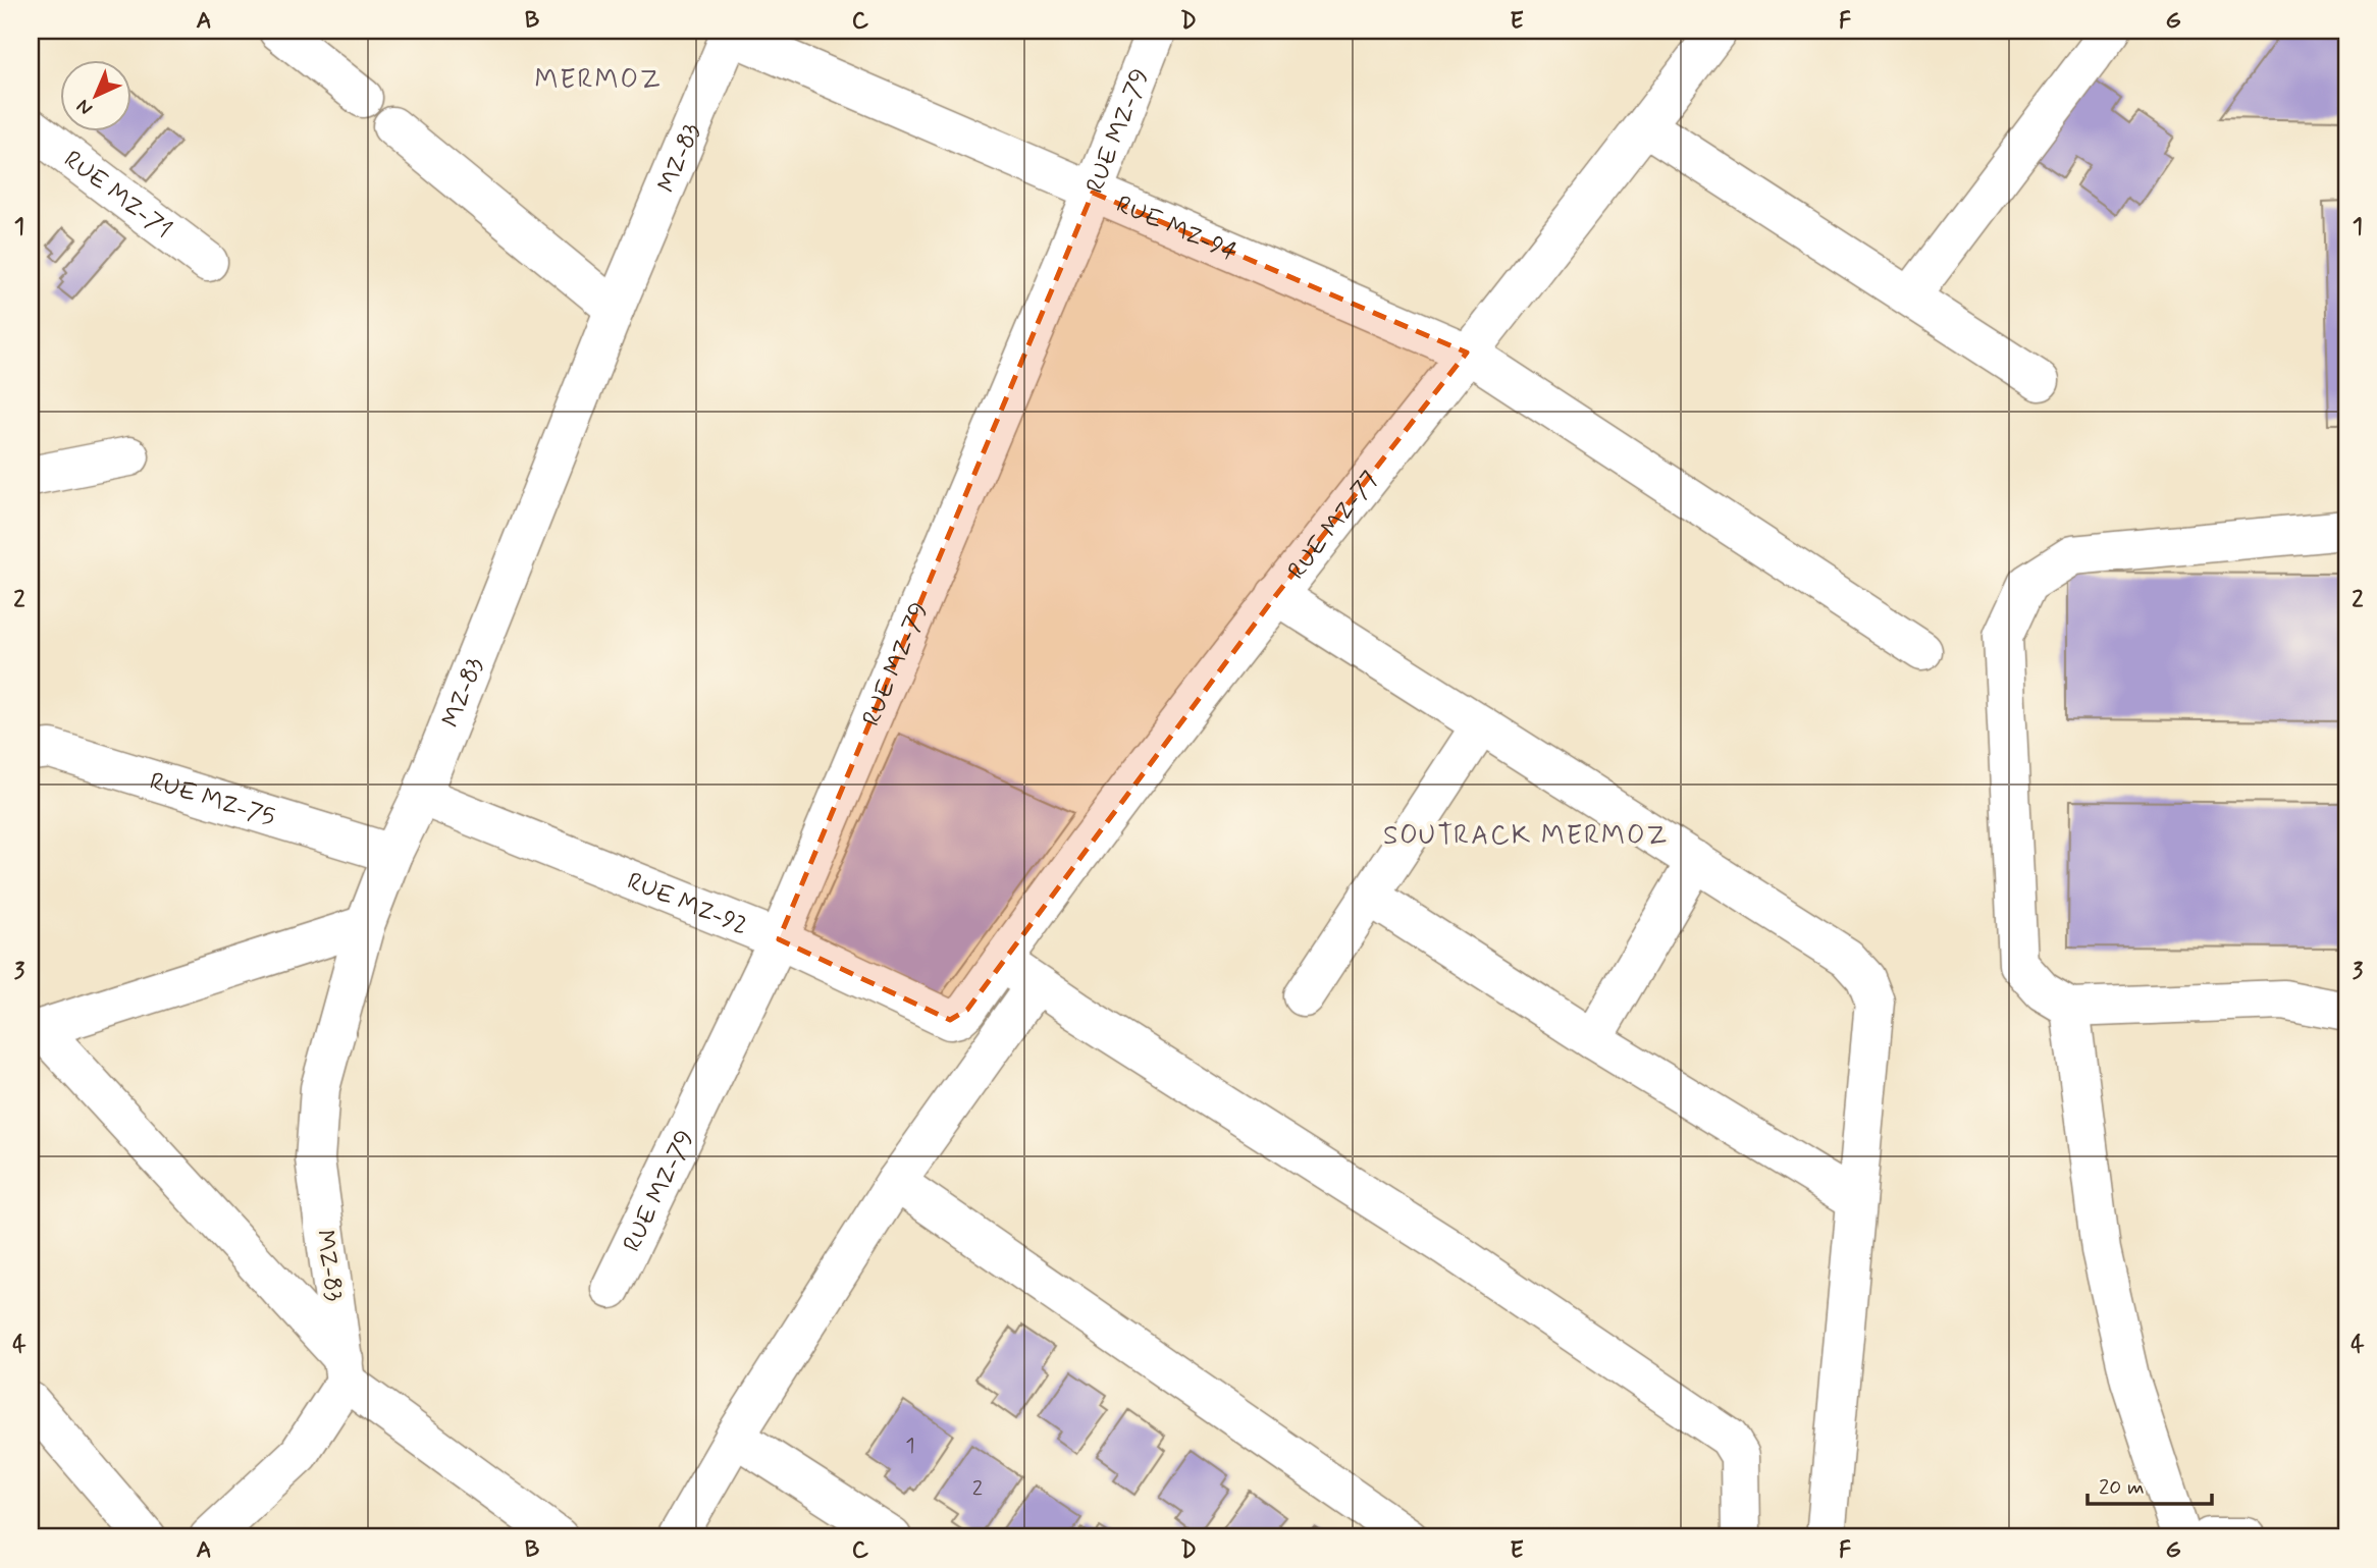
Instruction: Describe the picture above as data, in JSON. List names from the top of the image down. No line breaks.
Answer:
{"streets":{"street":["RUE MZ-79","MZ-83","RUE MZ-71","RUE MZ-94","RUE MZ-77","RUE MZ-75","RUE MZ-92"]},"crossings":[["RUE MZ-79","RUE MZ-94"],["RUE MZ-79","RUE MZ-92"],["MZ-83","RUE MZ-94"],["MZ-83","RUE MZ-75"],["MZ-83","RUE MZ-92"],["RUE MZ-94","RUE MZ-77"],["RUE MZ-77","RUE MZ-92"]],"districts":["MERMOZ","SOUTRACK MERMOZ"],"house_numbers":["1","2"],"scale_bar":"20 m","north":"bottom left","grid":{"columns":["A","B","C","D","E","F","G"],"rows":["1","2","3","4"]}}
